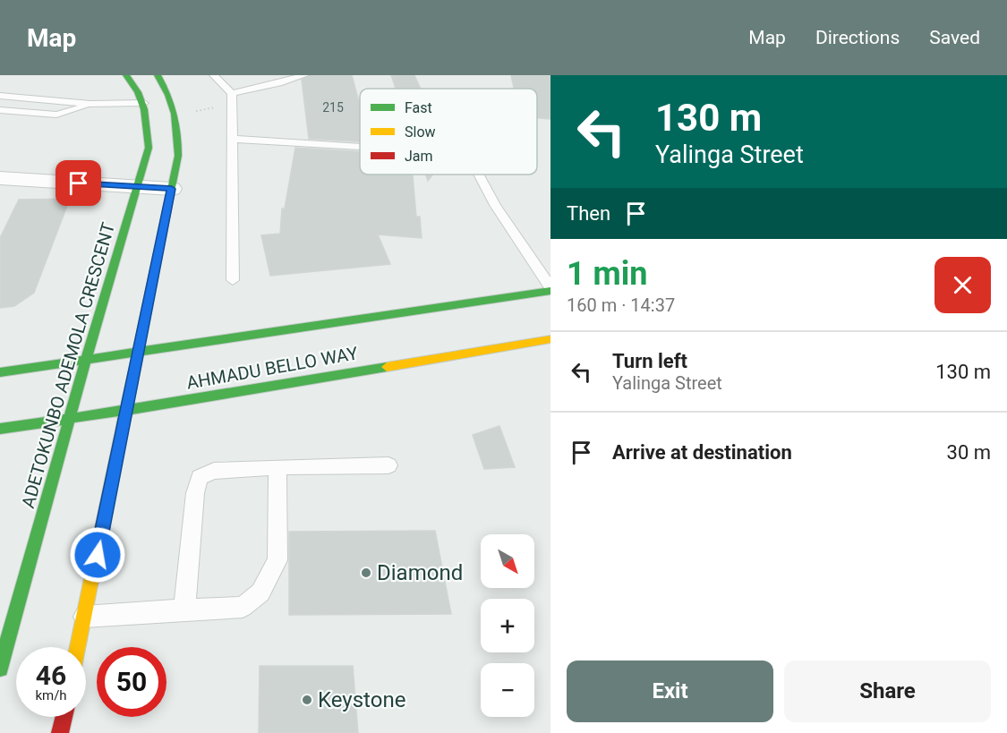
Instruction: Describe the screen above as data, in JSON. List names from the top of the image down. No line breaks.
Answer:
{"streets":{"main road":["ADETOKUNBO ADEMOLA CRESCENT","AHMADU BELLO WAY"]},"crossings":[["ADETOKUNBO ADEMOLA CRESCENT","AHMADU BELLO WAY"]],"places":["Diamond","Keystone"],"house_numbers":["215"],"legend":["Fast","Slow","Jam"],"north":"bottom right","page":{"header":"Map","nav":["Map","Directions","Saved"],"turn":["130 m","Yalinga Street"],"then":"Then","heading":["1 min","160 m · 14:37"],"list":[{"name":"Turn left","note":"Yalinga Street","value":"130 m"},{"name":"Arrive at destination","value":"30 m"}],"map_buttons":["+","−"],"speed":"46 km/h","limit":"50","buttons":["Exit","Share"]}}
